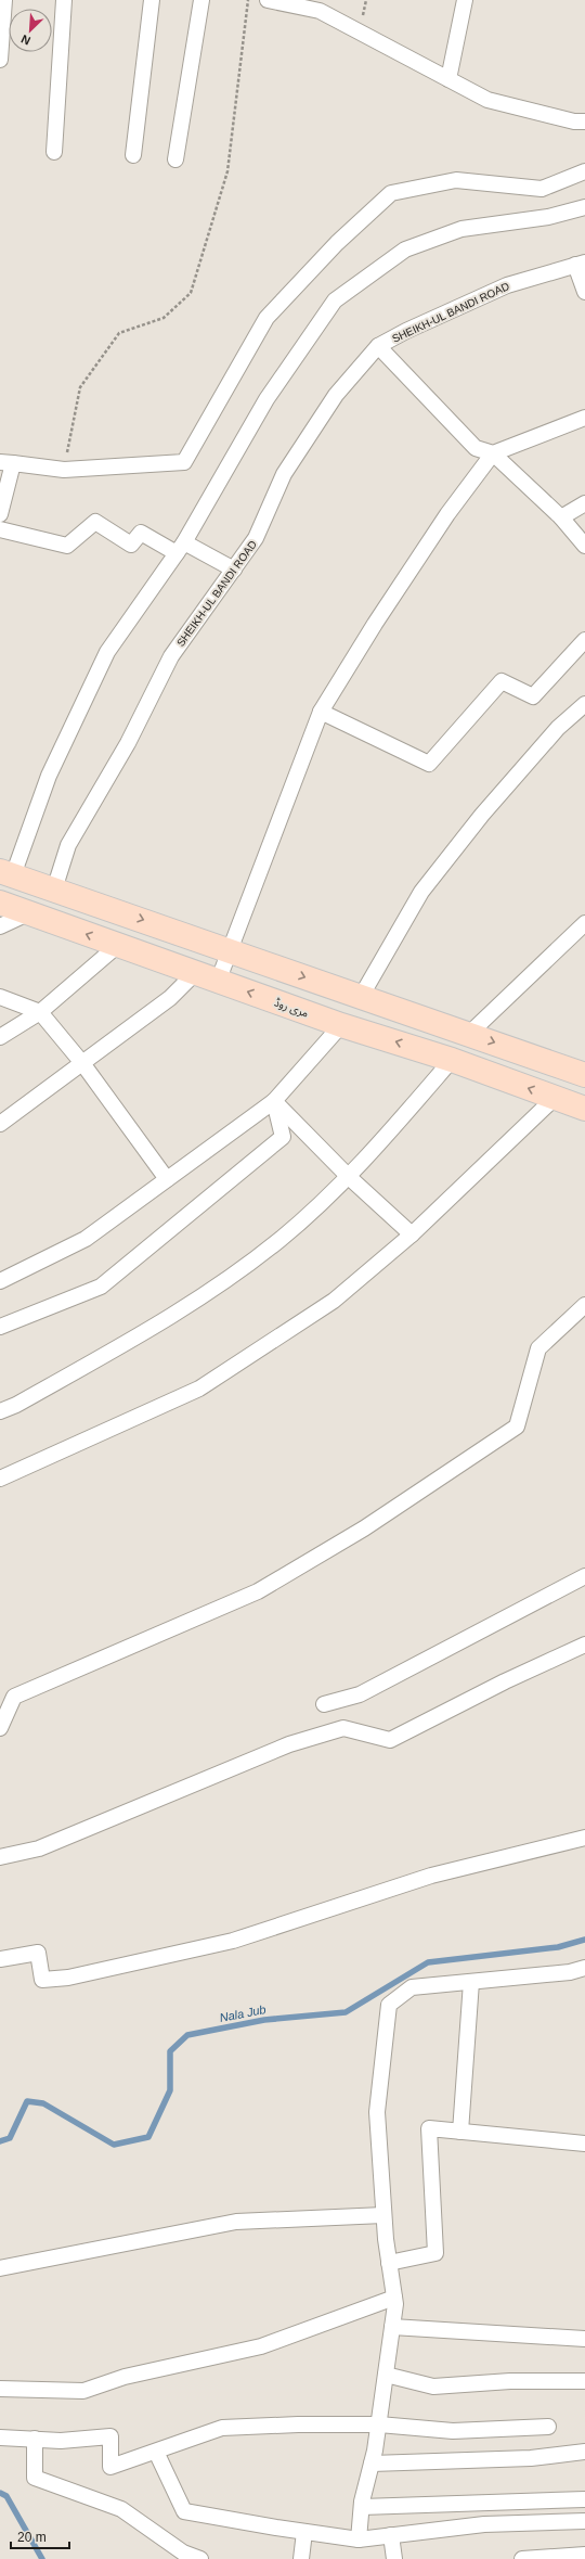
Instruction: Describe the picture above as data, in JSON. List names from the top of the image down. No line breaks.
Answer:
{"streets":{"main road":["مری روڈ"],"street":["SHEIKH-UL BANDI ROAD"]},"water":["Nala Jub"],"scale_bar":"20 m","north":"bottom left"}
